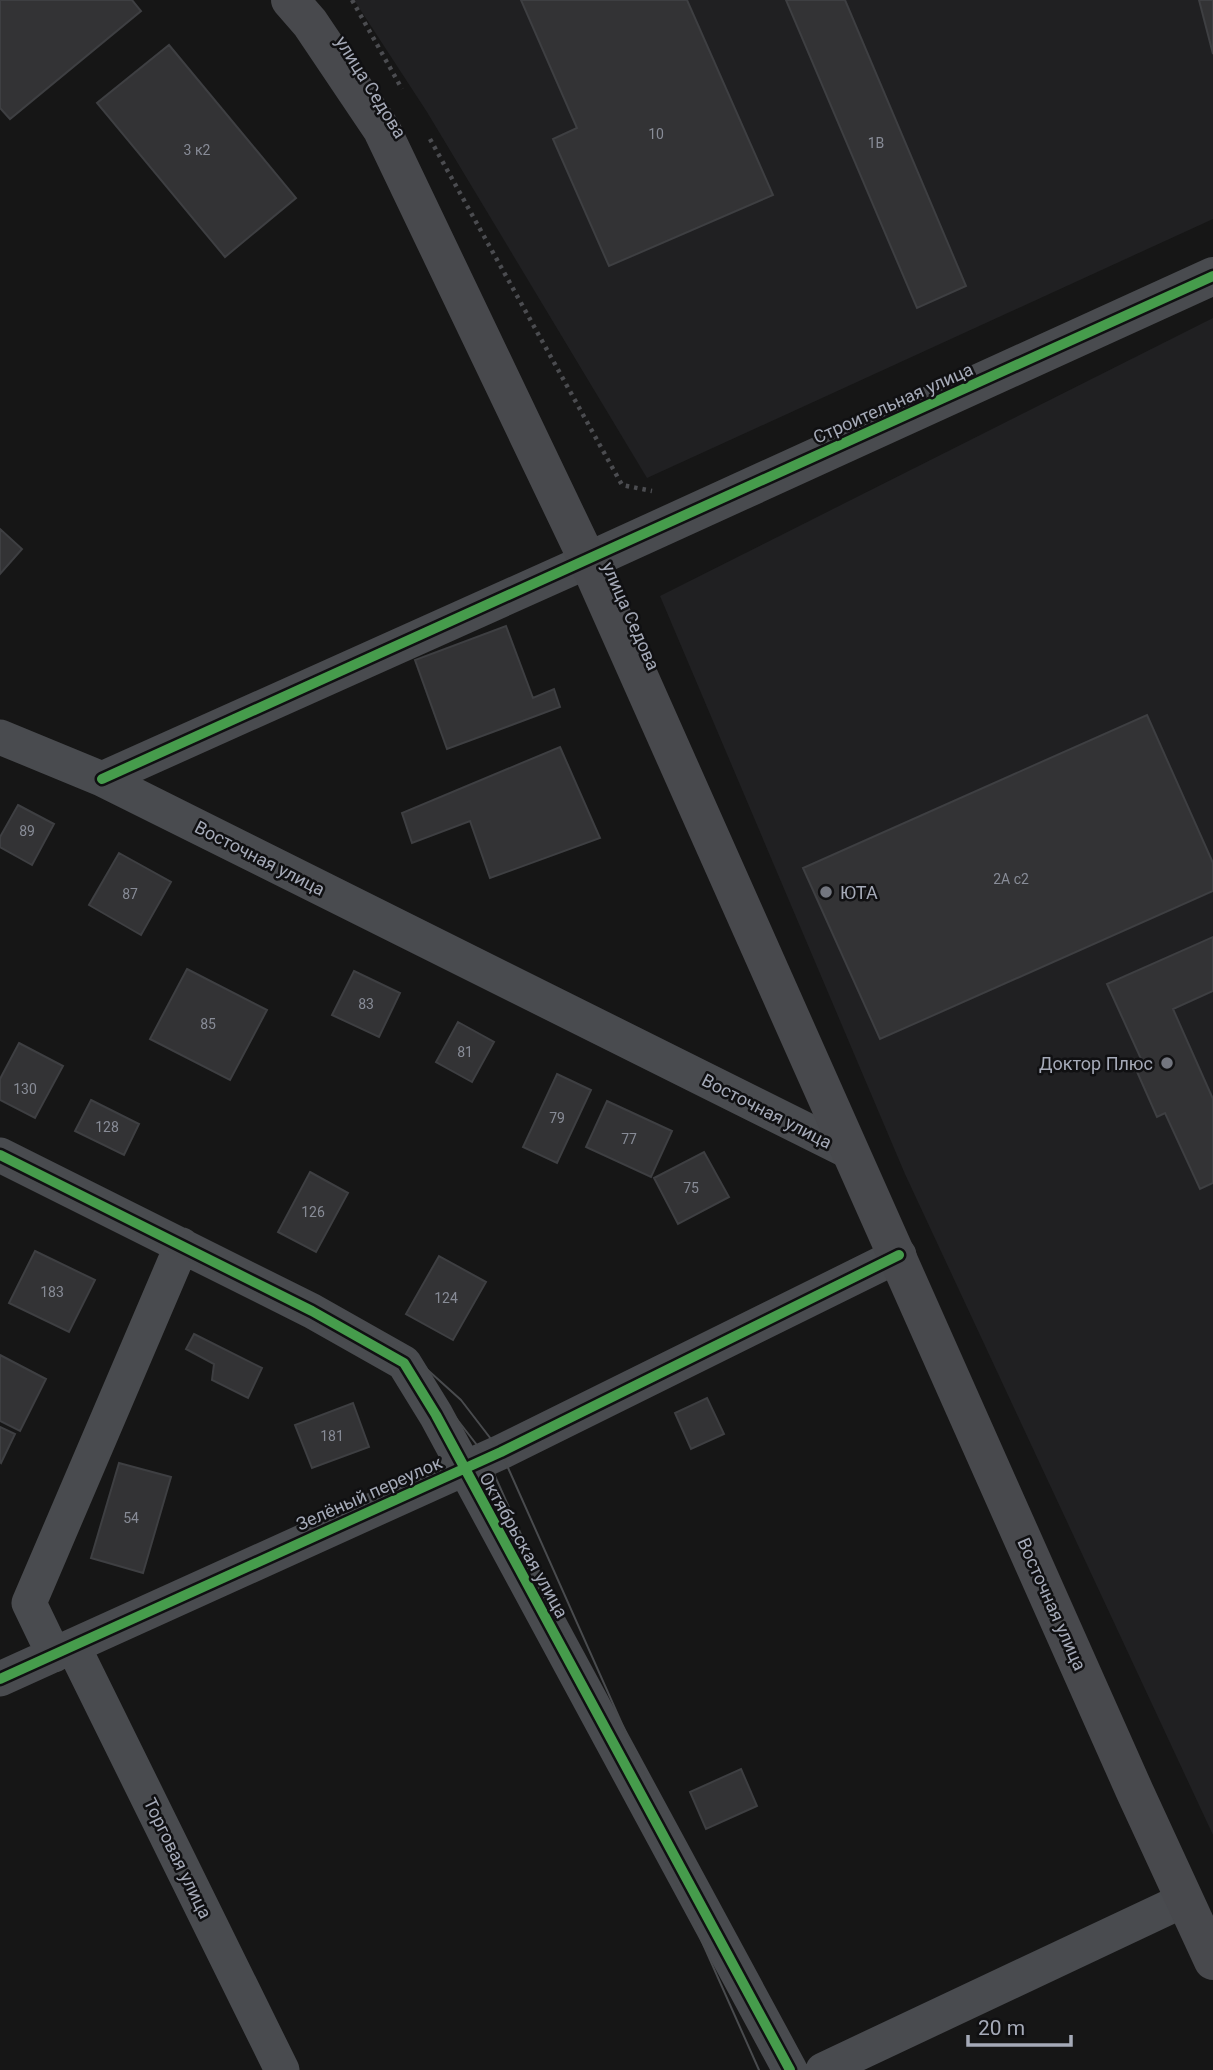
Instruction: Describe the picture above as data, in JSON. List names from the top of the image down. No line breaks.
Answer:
{"streets":{"main road":["улица Седова","Восточная улица"],"street":["Строительная улица","Зелёный переулок","Октябрьская улица","Торговая улица"]},"crossings":[["улица Седова","Строительная улица"],["улица Седова","Восточная улица"],["Восточная улица","Зелёный переулок"],["Зелёный переулок","Октябрьская улица"],["Зелёный переулок","Торговая улица"],["Октябрьская улица","Торговая улица"]],"places":["ЮТА","Доктор Плюс"],"house_numbers":["10","1В","3 к2","89","2А с2","87","83","85","81","130","79","128","77","75","126","183","124","181","54"],"scale_bar":"20 m"}
